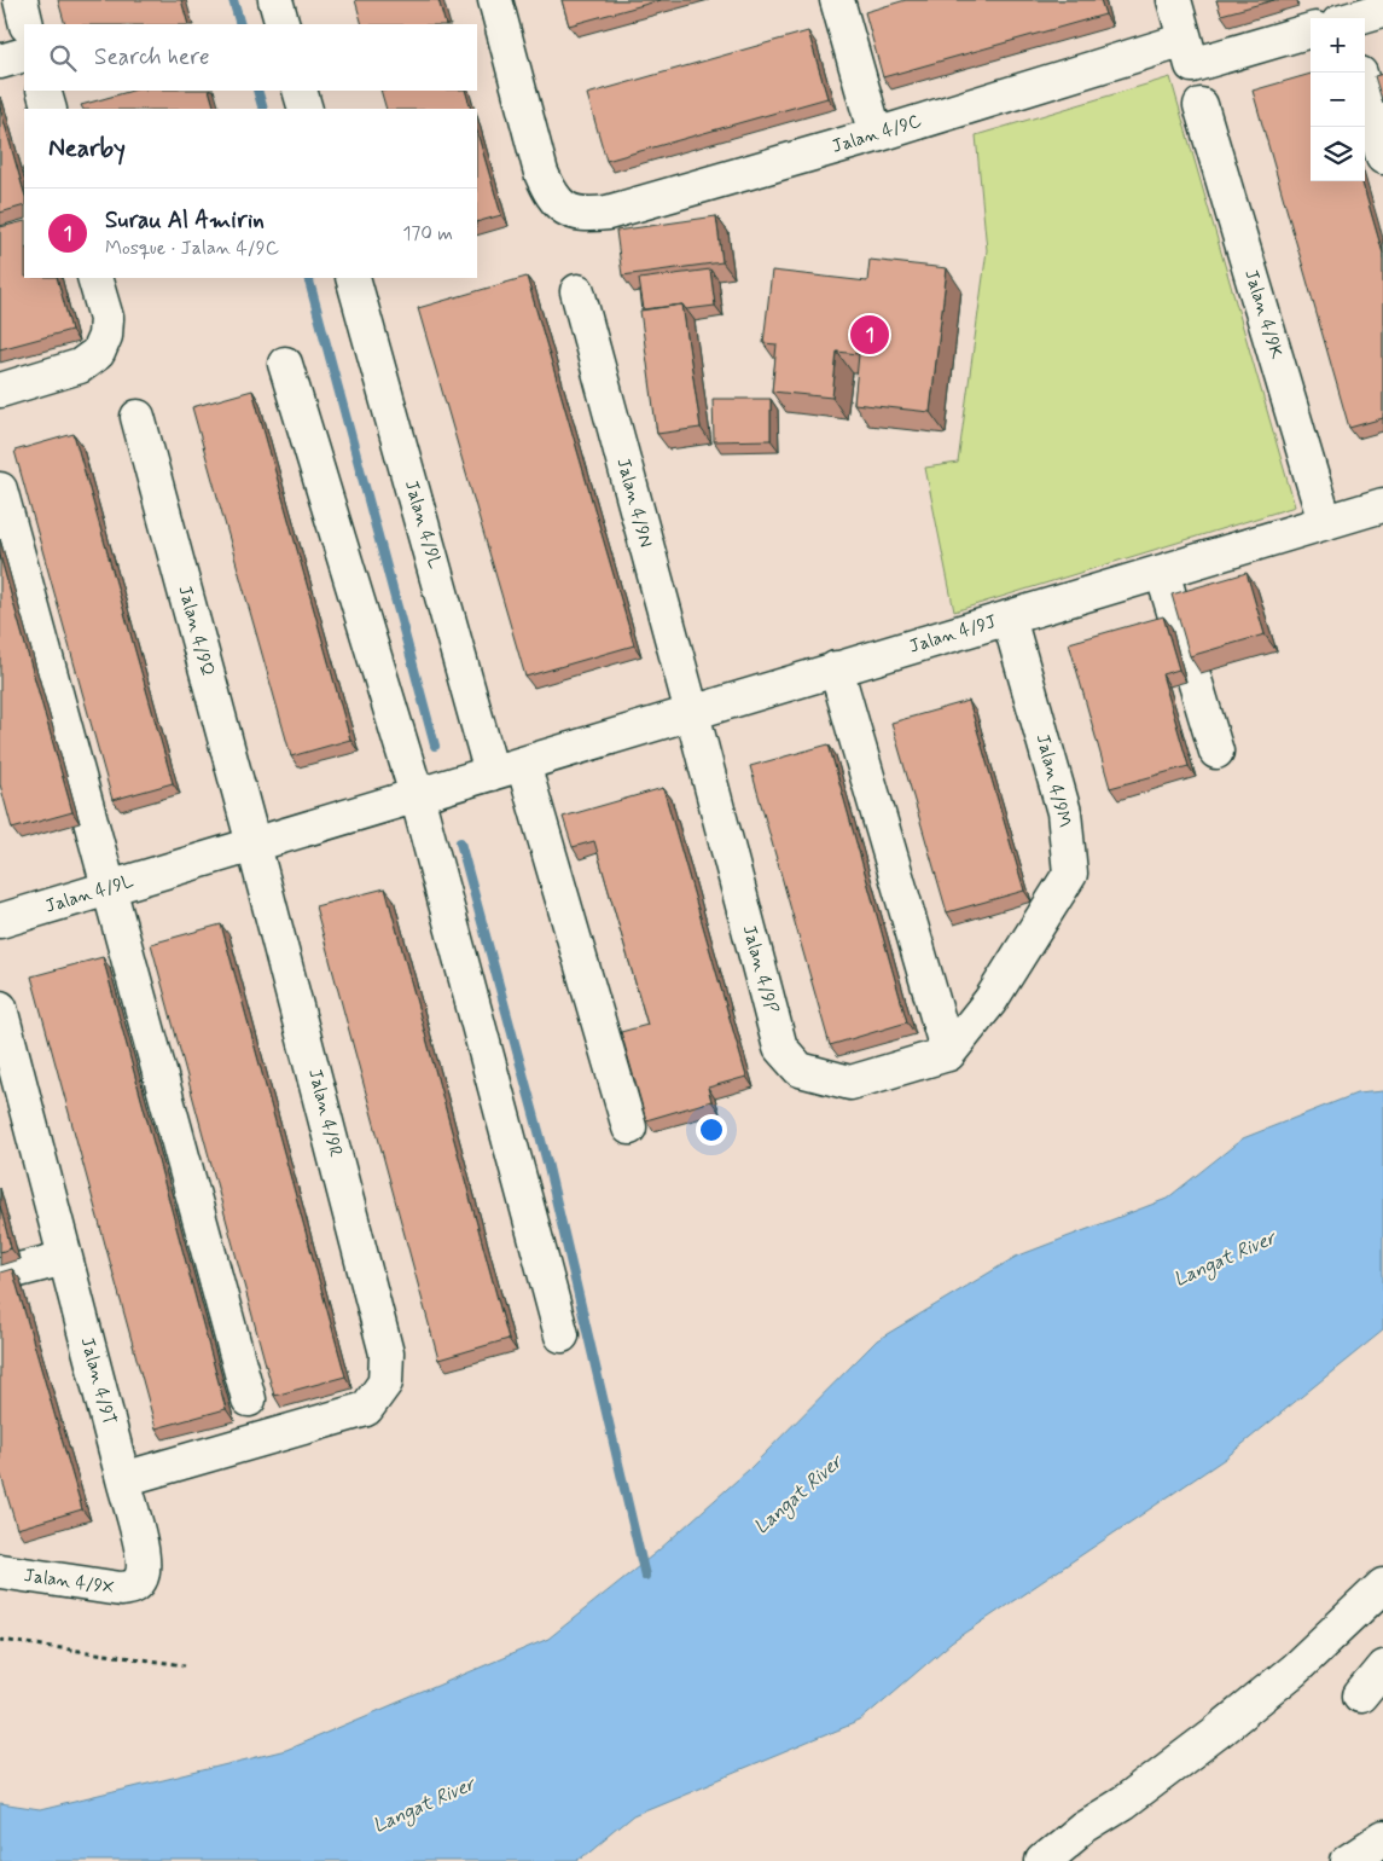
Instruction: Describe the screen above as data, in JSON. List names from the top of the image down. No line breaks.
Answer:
{"streets":{"street":["Jalan 4/9C","Jalan 4/9K","Jalan 4/9N","Jalan 4/9L","Jalan 4/9Q","Jalan 4/9J","Jalan 4/9M","Jalan 4/9P","Jalan 4/9R","Jalan 4/9T","Jalan 4/9X"]},"crossings":[["Jalan 4/9K","Jalan 4/9J"],["Jalan 4/9N","Jalan 4/9J"],["Jalan 4/9N","Jalan 4/9P"],["Jalan 4/9L","Jalan 4/9Q"],["Jalan 4/9L","Jalan 4/9J"],["Jalan 4/9L","Jalan 4/9R"],["Jalan 4/9Q","Jalan 4/9R"],["Jalan 4/9J","Jalan 4/9M"],["Jalan 4/9J","Jalan 4/9P"],["Jalan 4/9M","Jalan 4/9P"],["Jalan 4/9R","Jalan 4/9T"],["Jalan 4/9R","Jalan 4/9X"],["Jalan 4/9T","Jalan 4/9X"]],"water":["Langat River"],"page":{"map_buttons":["+","−"],"search":"Search here","heading":"Nearby","list":[{"mark":"1","name":"Surau Al Amirin","note":"Mosque · Jalan 4/9C","value":"170 m"}],"pins":"1"}}
